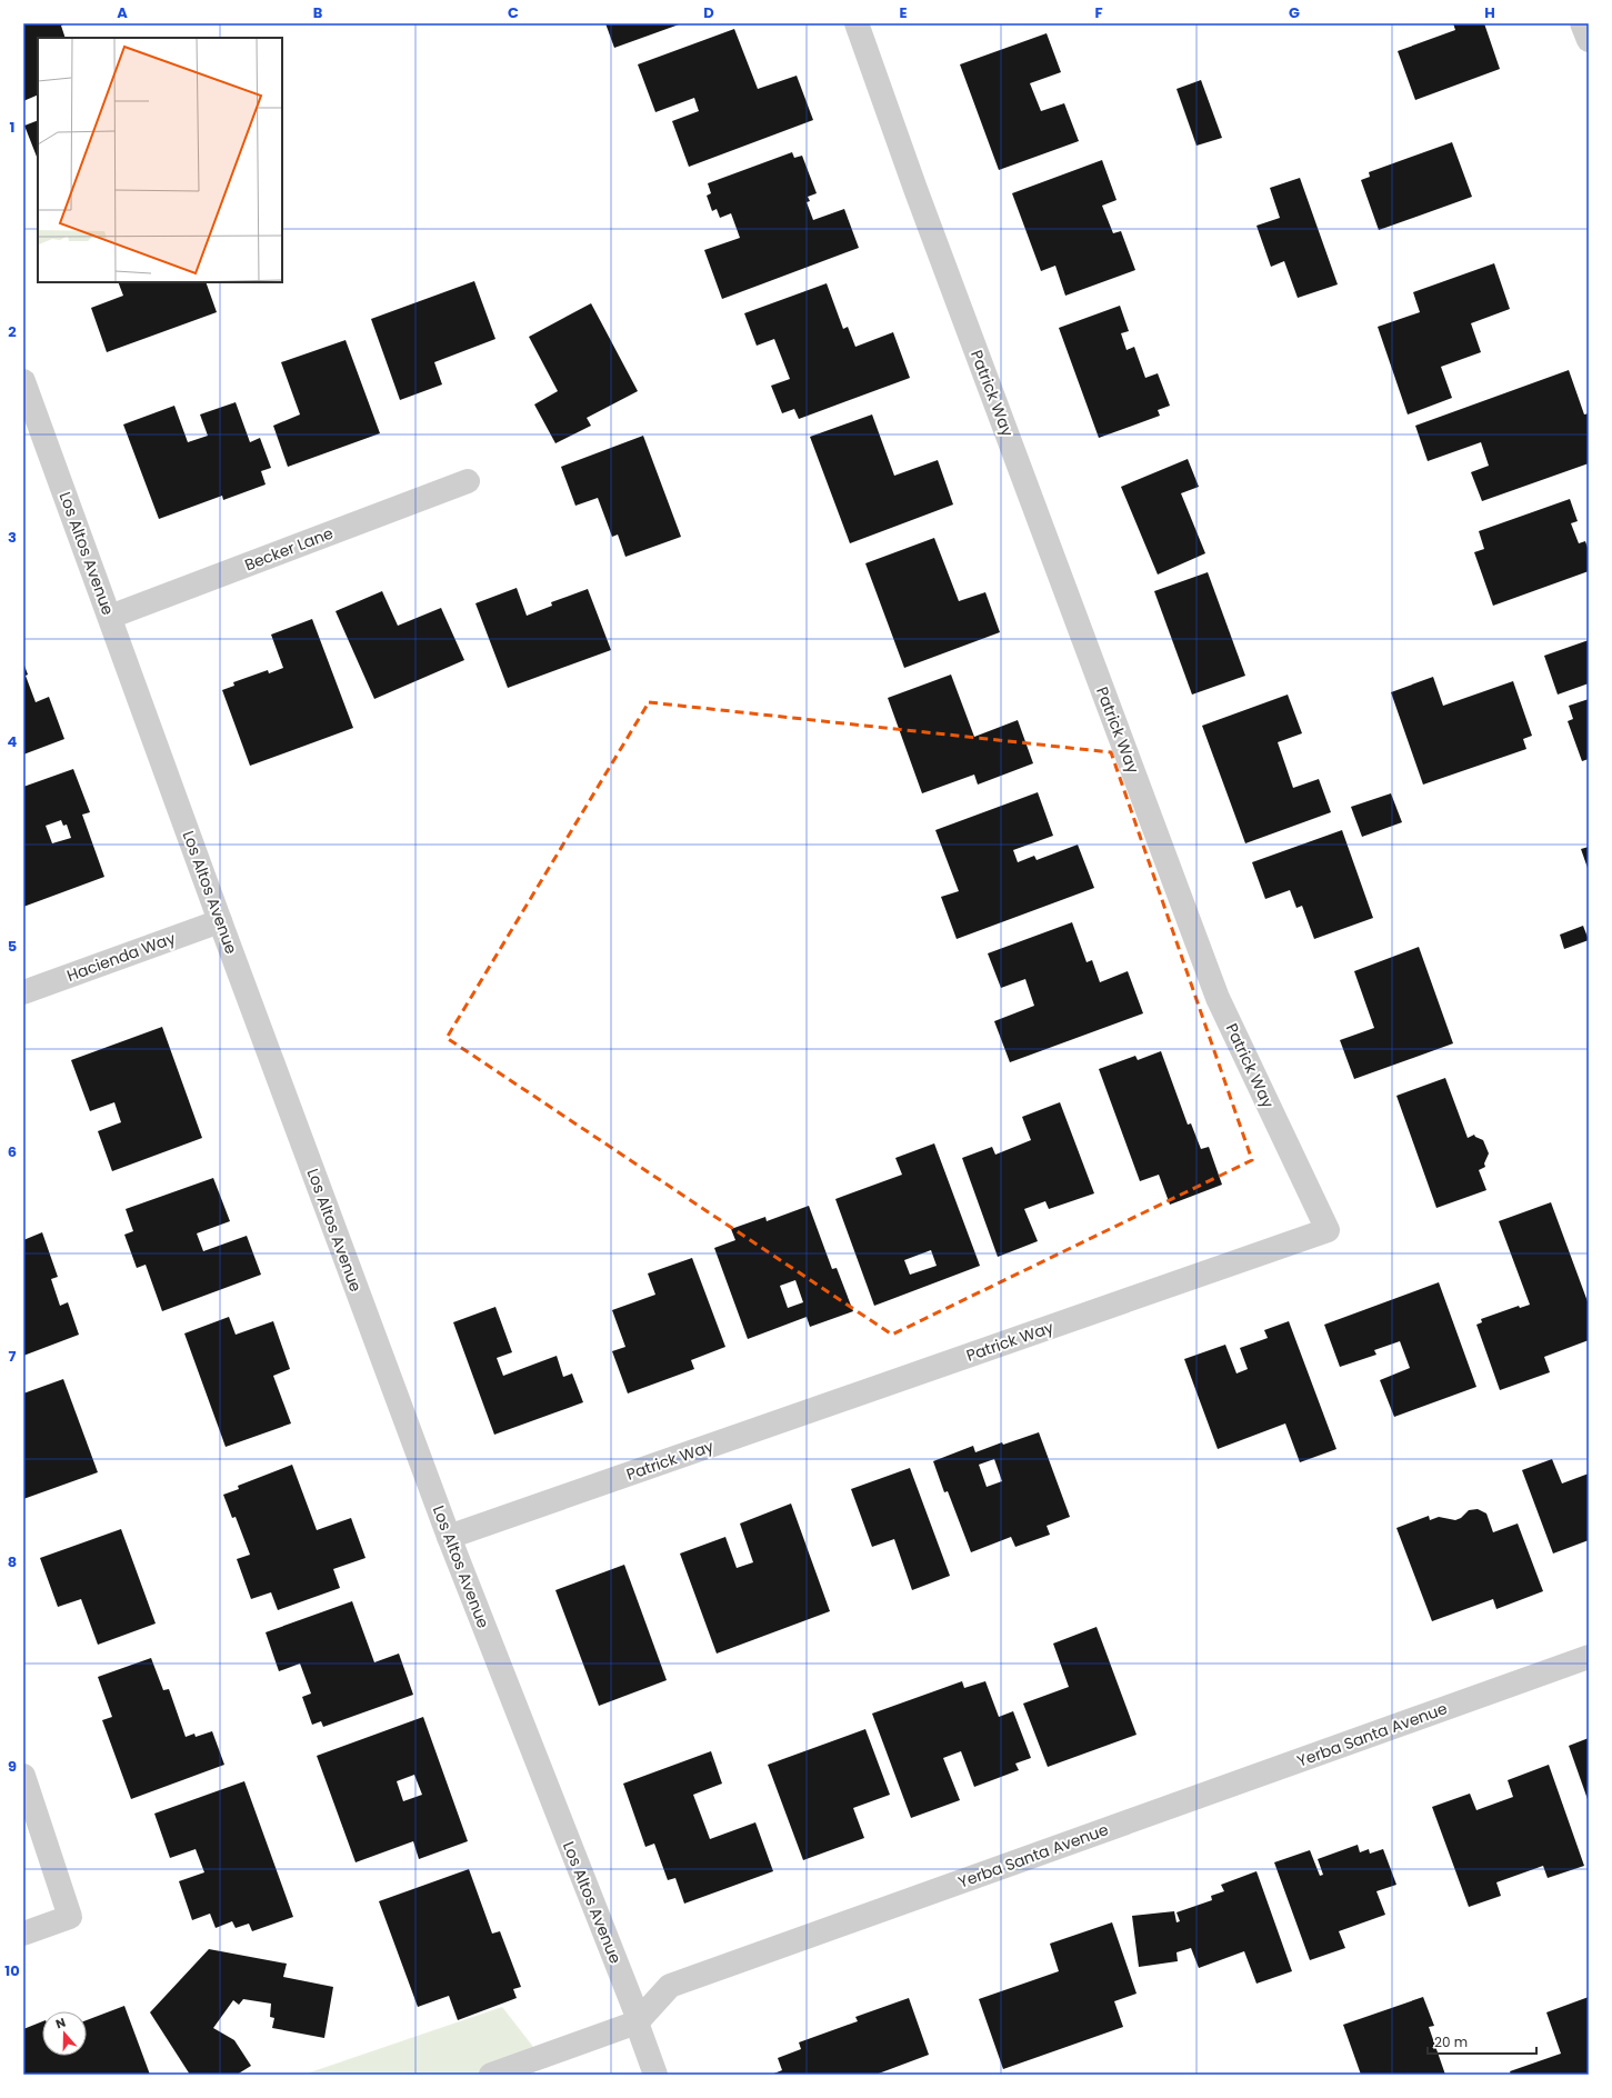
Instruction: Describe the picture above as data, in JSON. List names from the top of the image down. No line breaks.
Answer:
{"streets":{"street":["Patrick Way","Becker Lane","Los Altos Avenue","Hacienda Way","Yerba Santa Avenue"]},"crossings":[["Patrick Way","Los Altos Avenue"],["Becker Lane","Los Altos Avenue"],["Los Altos Avenue","Hacienda Way"],["Los Altos Avenue","Yerba Santa Avenue"]],"scale_bar":"20 m","north":"top","grid":{"columns":["A","B","C","D","E","F","G","H"],"rows":["1","2","3","4","5","6","7","8","9","10"]}}
